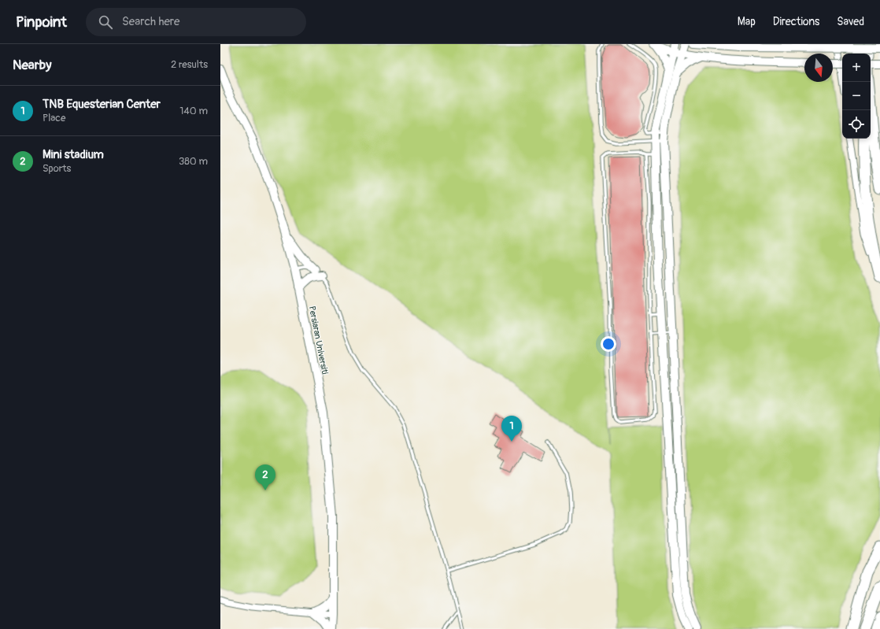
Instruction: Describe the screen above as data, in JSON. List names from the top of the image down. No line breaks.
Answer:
{"streets":{"street":["Persiaran Universiti"]},"north":"bottom","page":{"header":"Pinpoint","search":"Search here","nav":["Map","Directions","Saved"],"heading":["Nearby","2 results"],"map_buttons":["+","−"],"list":[{"mark":"1","name":"TNB Equesterian Center","note":"Place","value":"140 m"},{"mark":"2","name":"Mini stadium","note":"Sports","value":"380 m"}],"pins":["1","2"]}}
